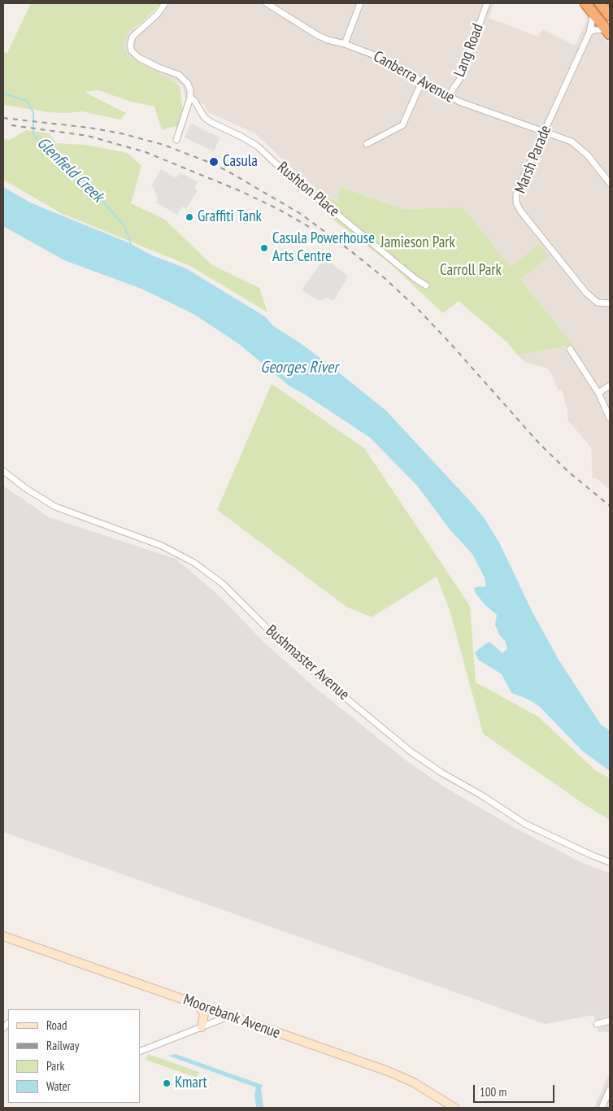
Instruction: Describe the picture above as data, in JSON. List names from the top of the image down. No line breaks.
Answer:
{"streets":{"main road":["Moorebank Avenue"],"street":["Lang Road","Canberra Avenue","Marsh Parade","Rushton Place","Bushmaster Avenue"]},"crossings":[["Lang Road","Canberra Avenue"],["Canberra Avenue","Marsh Parade"]],"water":["Glenfield Creek","Georges River"],"parks":["Jamieson Park","Carroll Park"],"places":["Casula","Graffiti Tank","Casula Powerhouse Arts Centre","Kmart"],"legend":["Road","Railway","Park","Water"],"scale_bar":"100 m"}
